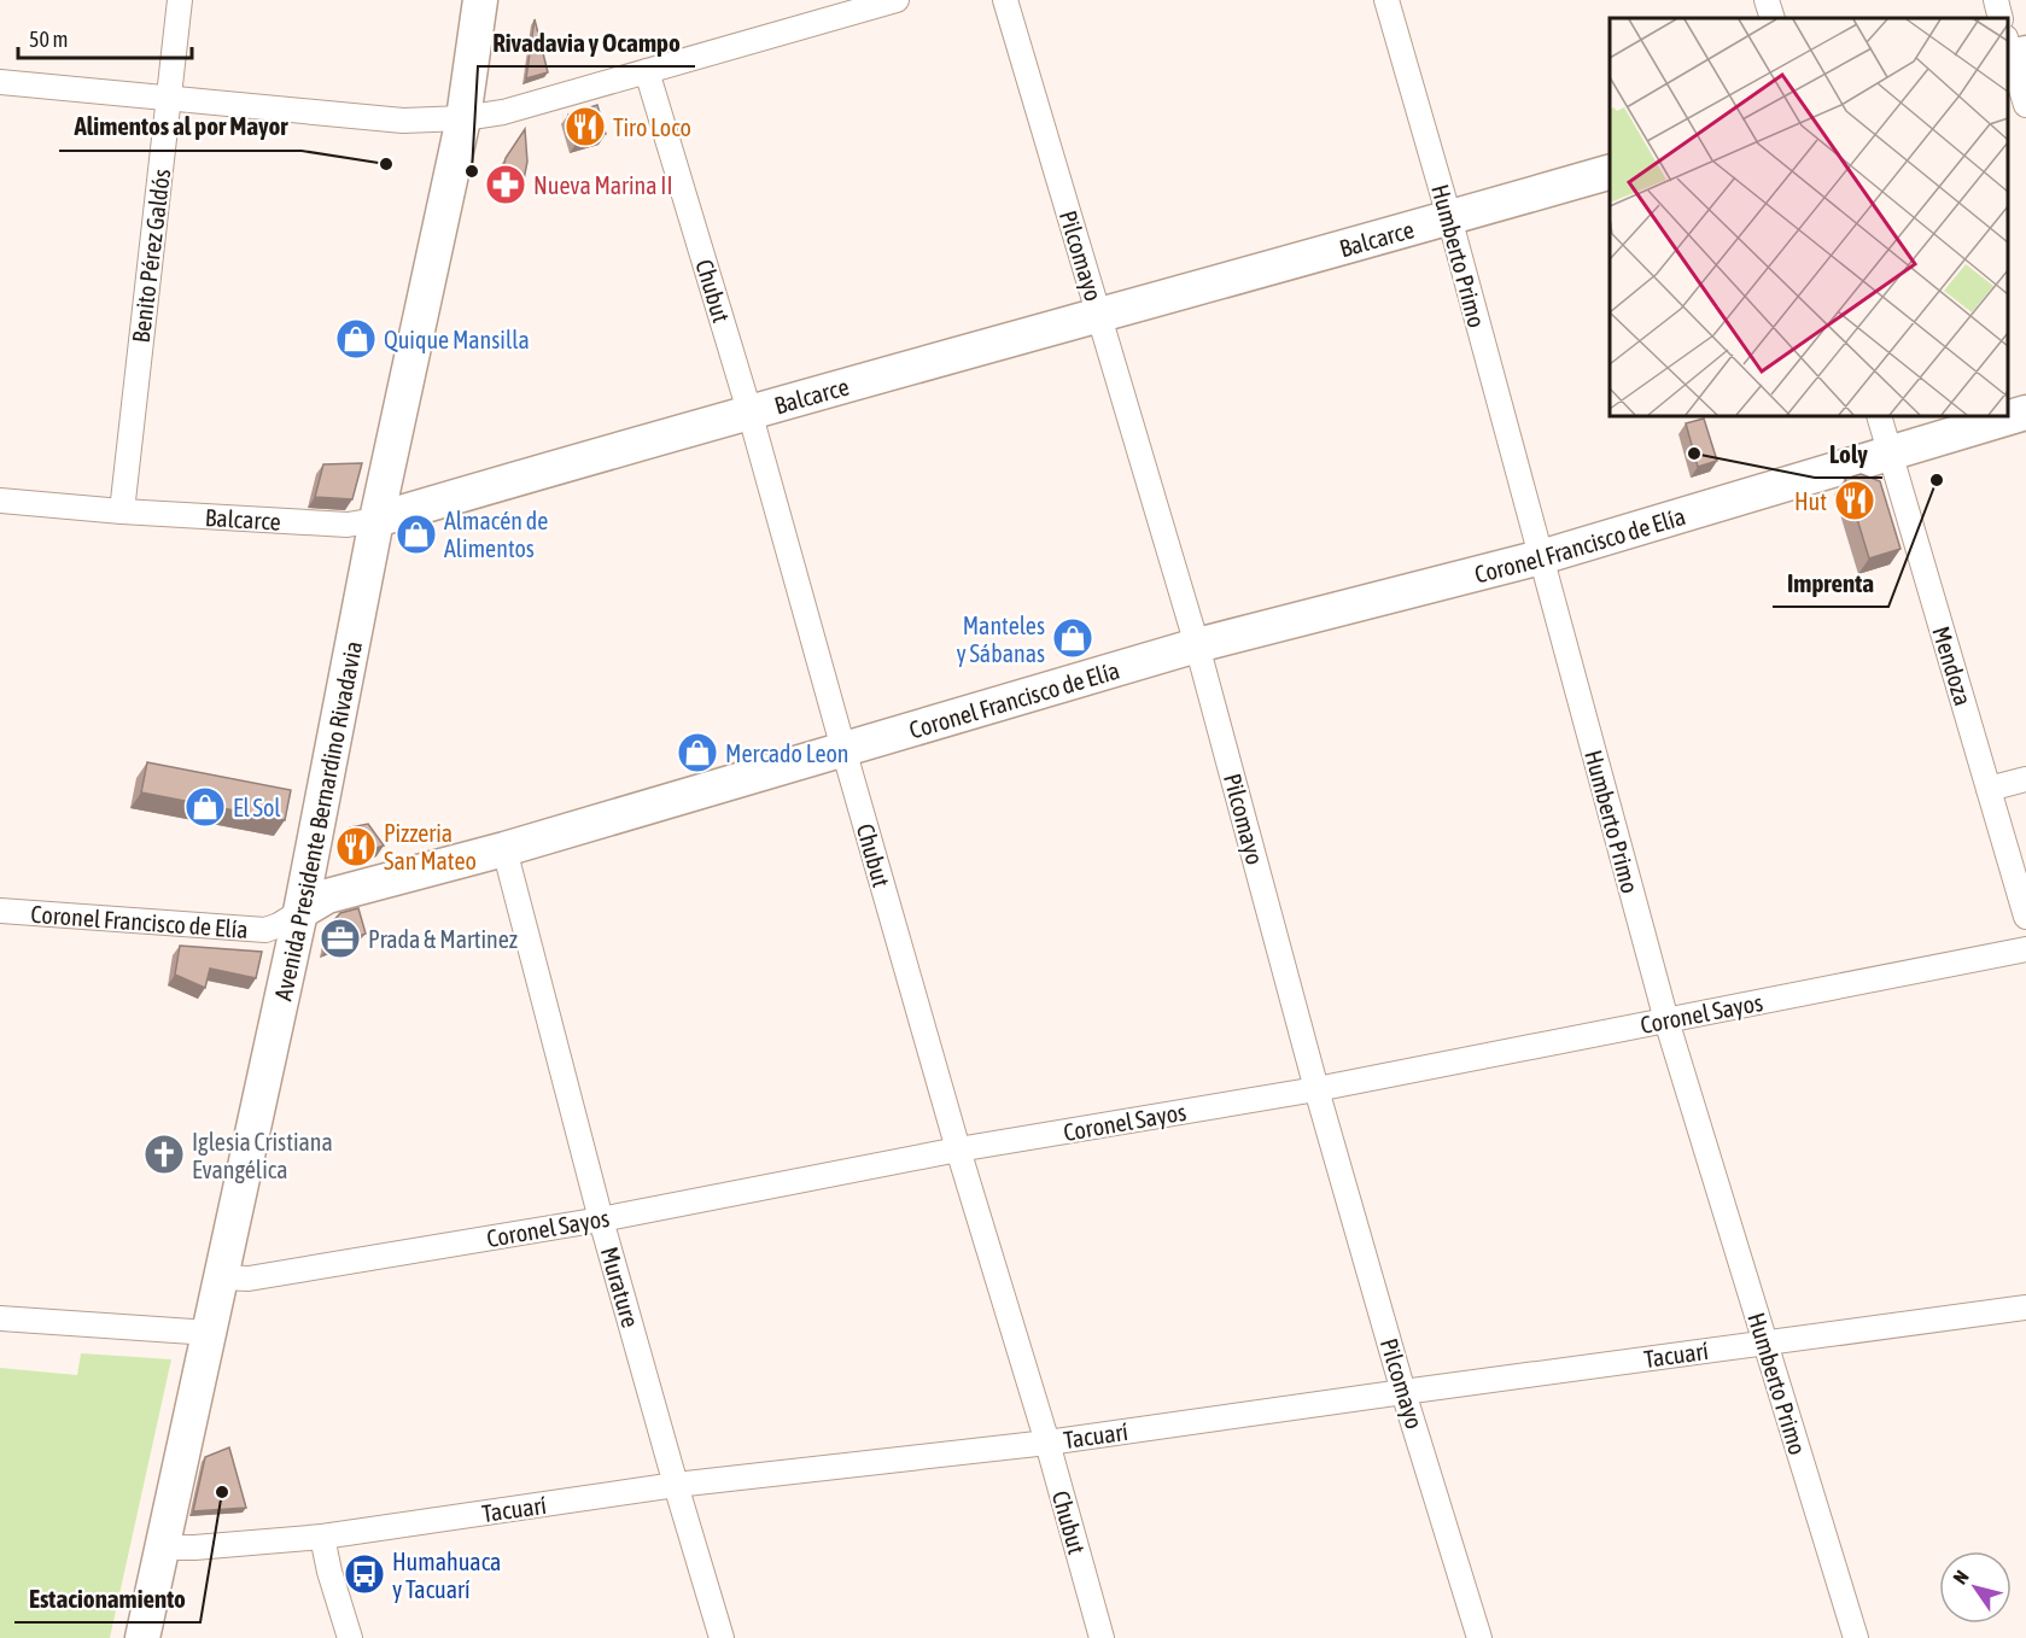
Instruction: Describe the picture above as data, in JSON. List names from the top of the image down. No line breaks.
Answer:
{"streets":{"street":["Balcarce","Benito Pérez Galdós","Pilcomayo","Humberto Primo","Chubut","Coronel Francisco de Elía","Mendoza","Avenida Presidente Bernardino Rivadavia","Coronel Sayos","Murature","Tacuarí"]},"crossings":[["Balcarce","Benito Pérez Galdós"],["Balcarce","Pilcomayo"],["Balcarce","Humberto Primo"],["Balcarce","Chubut"],["Balcarce","Avenida Presidente Bernardino Rivadavia"],["Pilcomayo","Coronel Francisco de Elía"],["Pilcomayo","Coronel Sayos"],["Pilcomayo","Tacuarí"],["Humberto Primo","Coronel Francisco de Elía"],["Humberto Primo","Coronel Sayos"],["Humberto Primo","Tacuarí"],["Chubut","Coronel Francisco de Elía"],["Chubut","Coronel Sayos"],["Chubut","Tacuarí"],["Coronel Francisco de Elía","Mendoza"],["Coronel Francisco de Elía","Avenida Presidente Bernardino Rivadavia"],["Coronel Francisco de Elía","Murature"],["Avenida Presidente Bernardino Rivadavia","Coronel Sayos"],["Avenida Presidente Bernardino Rivadavia","Tacuarí"],["Coronel Sayos","Murature"],["Murature","Tacuarí"]],"places":{"restaurant":["Tiro Loco","Hut","Pizzeria San Mateo"],"other":["Alimentos al por Mayor","Rivadavia y Ocampo","Loly","Imprenta","Estacionamiento"],"pharmacy":["Nueva Marina II"],"shop":["Quique Mansilla","Almacén de Alimentos","Manteles y Sábanas","Mercado Leon","El Sol"],"office":["Prada & Martinez"],"church":["Iglesia Cristiana Evangélica"],"bus stop":["Humahuaca y Tacuarí"]},"scale_bar":"50 m","north":"top left"}
